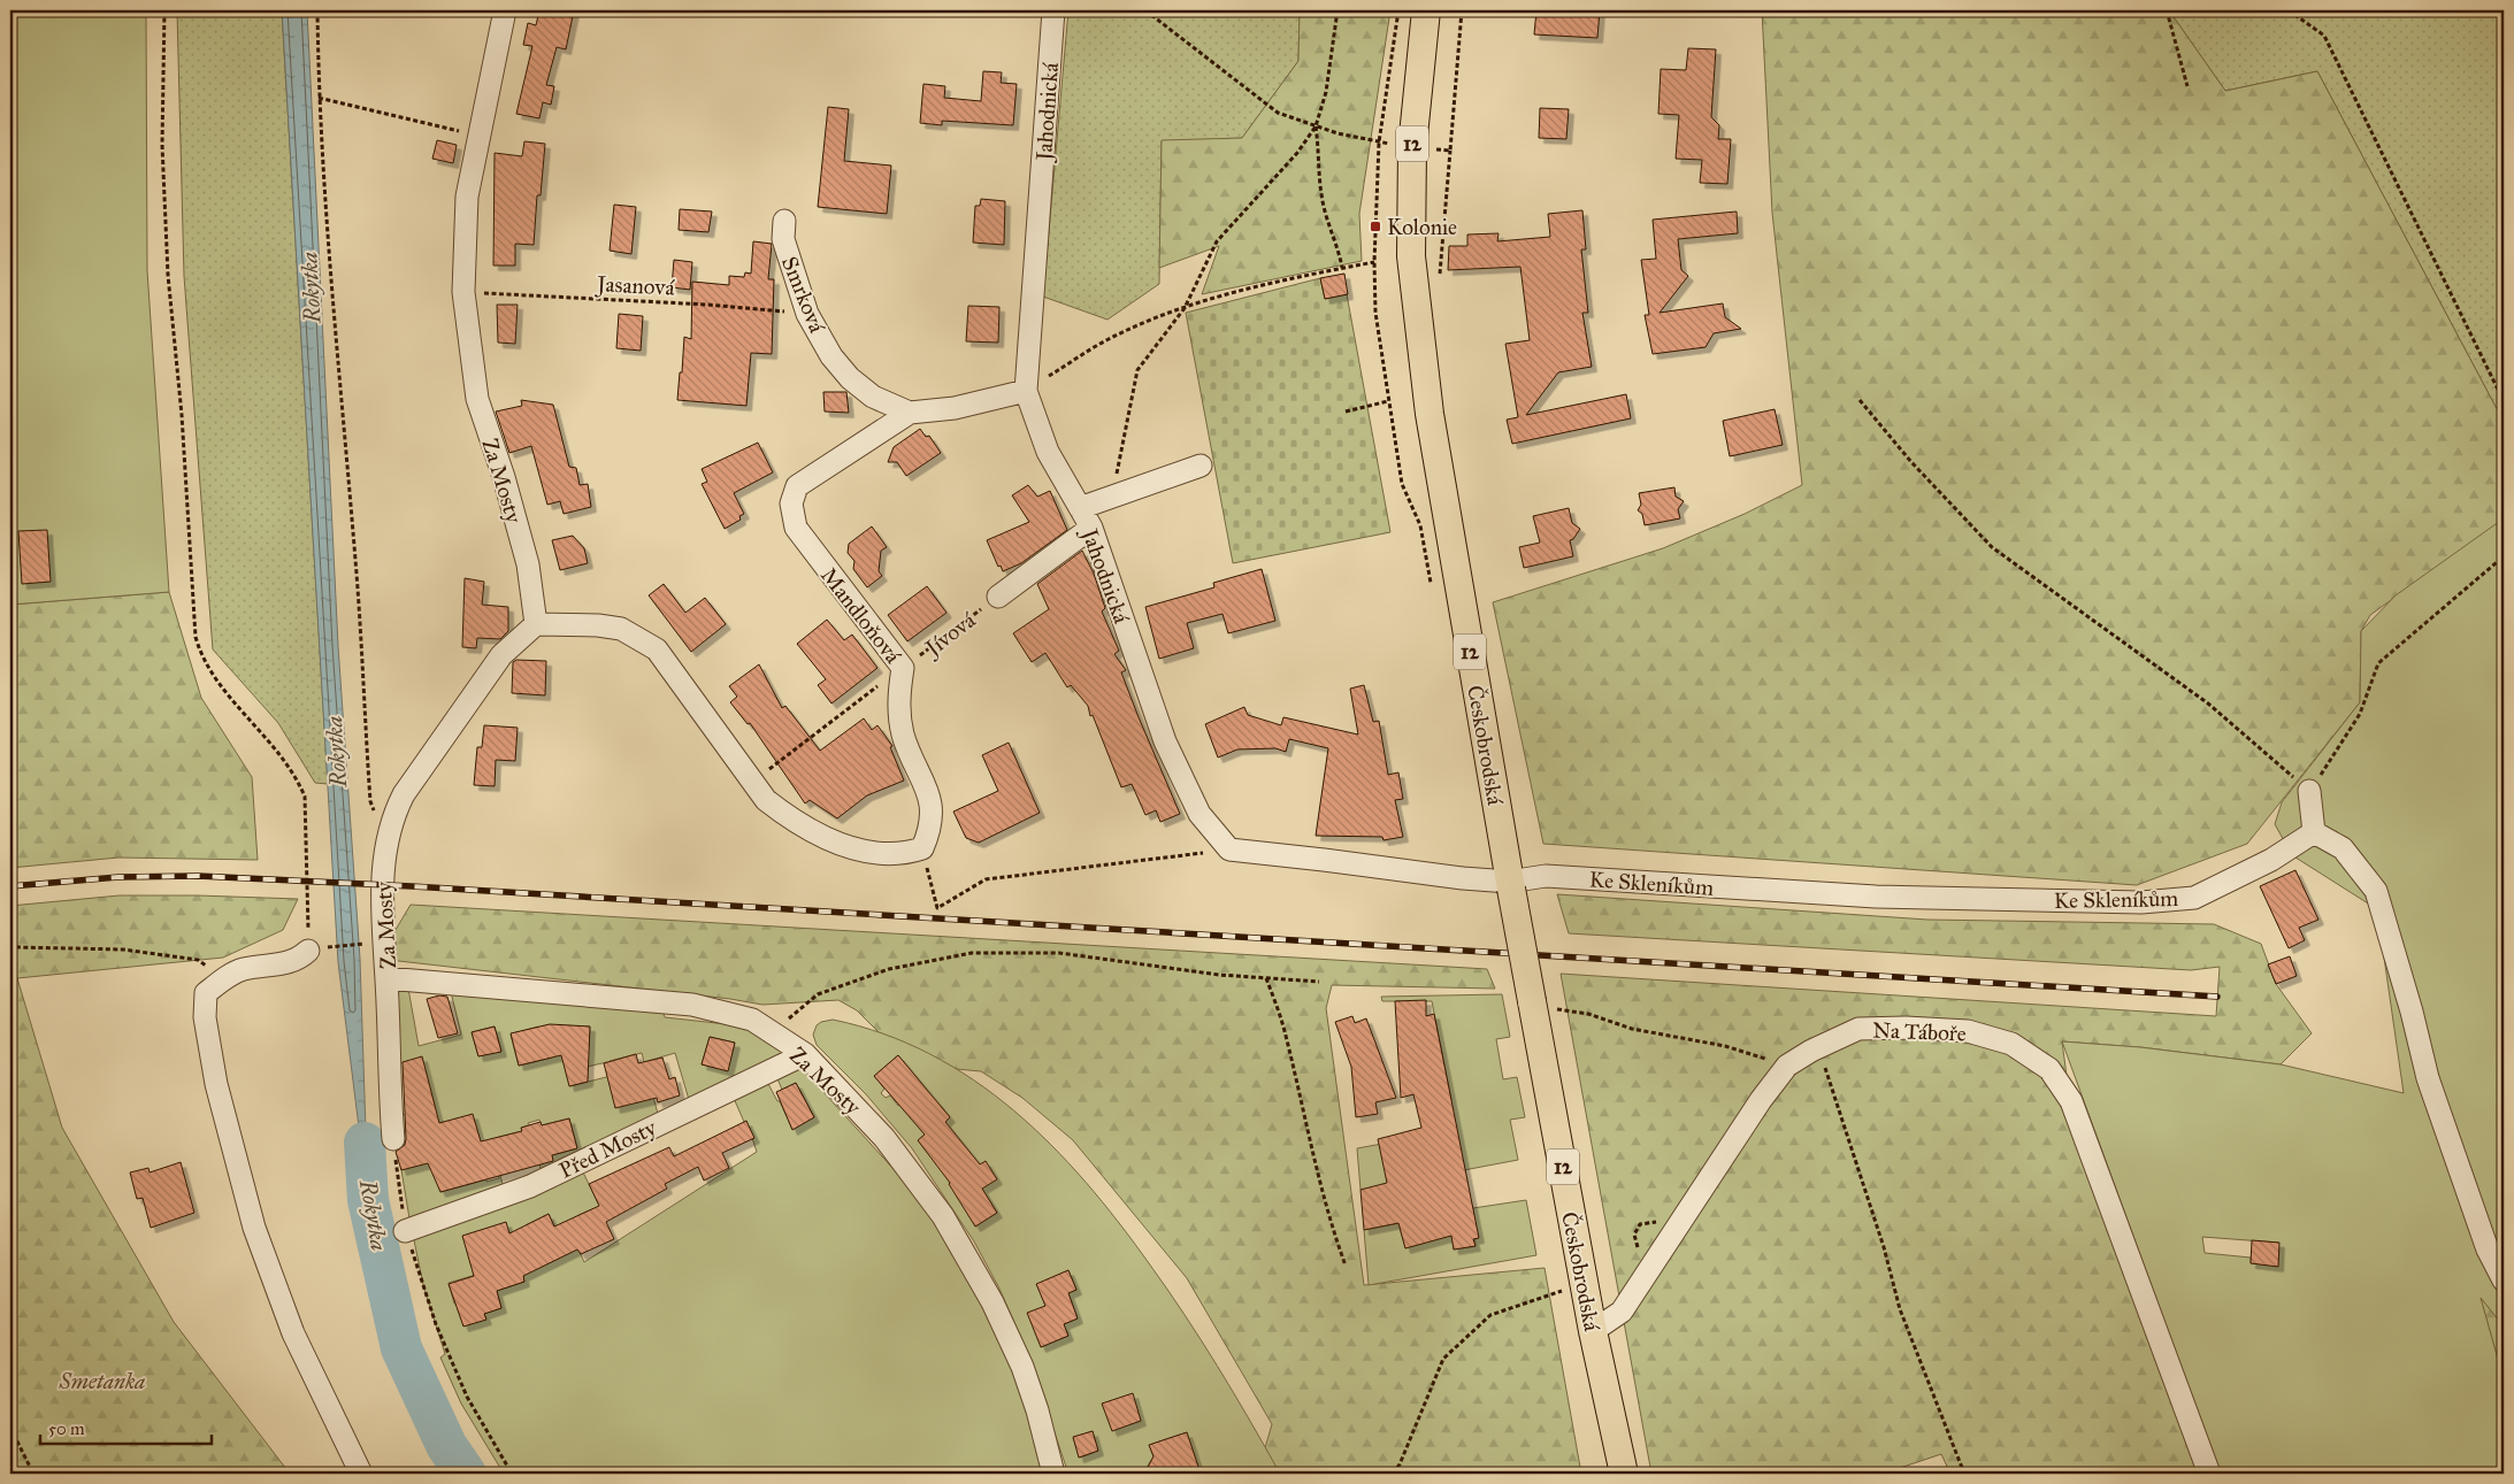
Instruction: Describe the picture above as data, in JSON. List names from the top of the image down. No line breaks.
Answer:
{"streets":{"main road":["12","Českobrodská"],"street":["Jahodnická","Smrková","Za Mosty","Mandloňová","Ke Skleníkům","Na Táboře","Před Mosty"],"path":["Jasanová","Jívová"]},"crossings":[["Jahodnická","Smrková"],["Jasanová","Smrková"],["Jasanová","Za Mosty"],["Smrková","Mandloňová"],["Za Mosty","Před Mosty"],["Mandloňová","Jívová"],["Českobrodská","Ke Skleníkům"],["Českobrodská","Na Táboře"]],"water":["Rokytka"],"parks":["Smetanka"],"places":{"transit":["Kolonie"]},"scale_bar":"50 m"}
